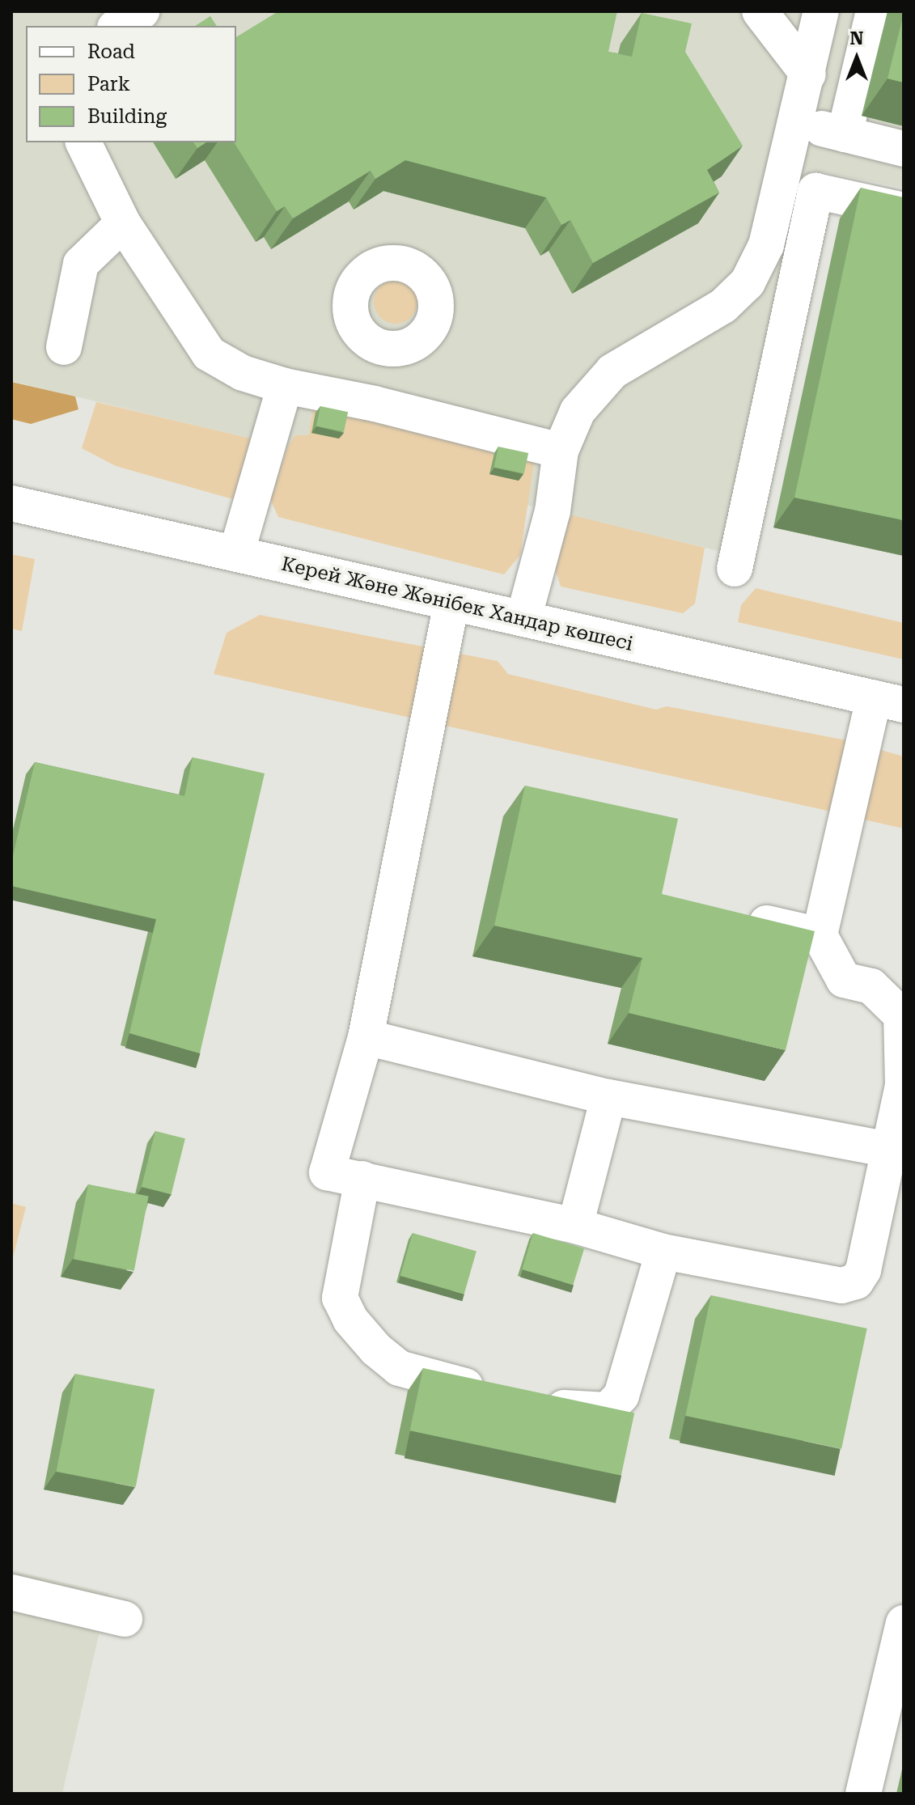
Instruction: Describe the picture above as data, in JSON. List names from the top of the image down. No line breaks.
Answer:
{"streets":{"main road":["Керей Және Жәнібек Хандар көшесі"]},"legend":["Road","Park","Building"],"north":"top"}
